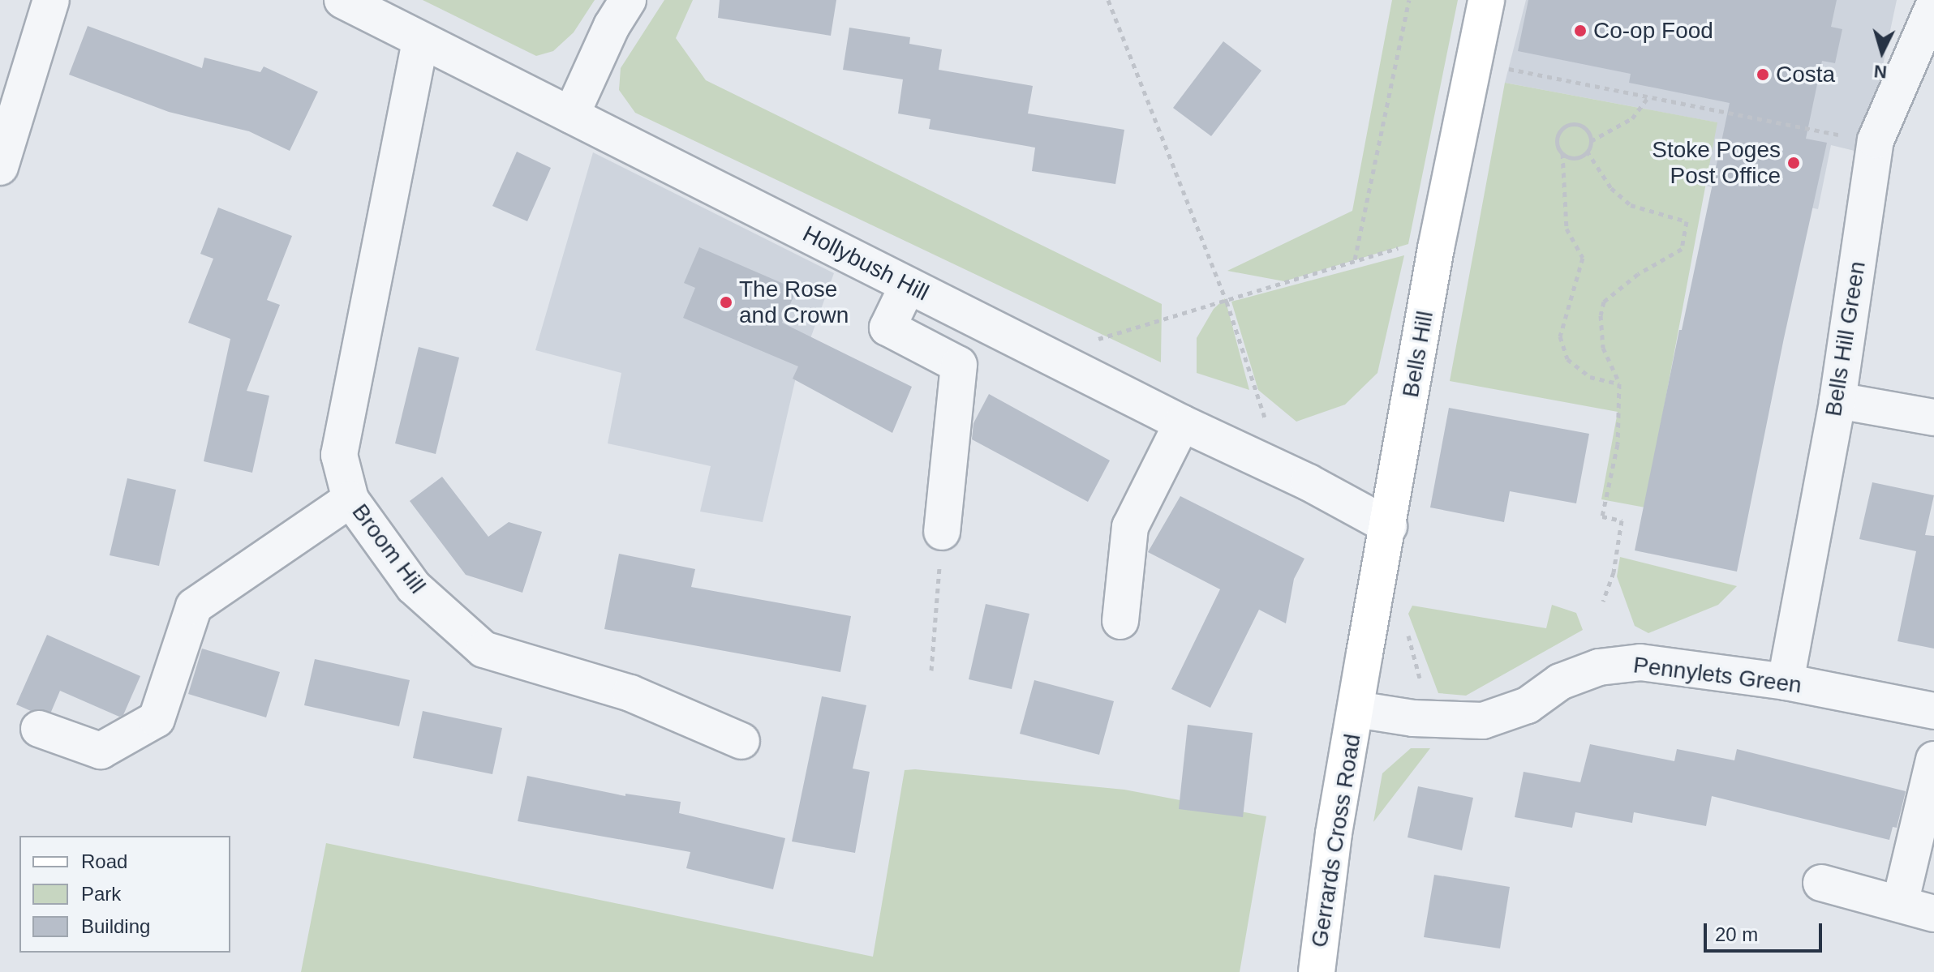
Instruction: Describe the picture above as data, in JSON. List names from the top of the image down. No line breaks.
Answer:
{"streets":{"main road":["Bells Hill","Gerrards Cross Road"],"street":["Hollybush Hill","Bells Hill Green","Broom Hill","Pennylets Green"]},"crossings":[["Hollybush Hill","Bells Hill"],["Hollybush Hill","Broom Hill"],["Bells Hill Green","Pennylets Green"],["Bells Hill","Pennylets Green"],["Bells Hill","Gerrards Cross Road"],["Pennylets Green","Gerrards Cross Road"]],"places":["Co-op Food","Costa","Stoke Poges Post Office","The Rose and Crown"],"legend":["Road","Park","Building"],"scale_bar":"20 m","north":"bottom"}
